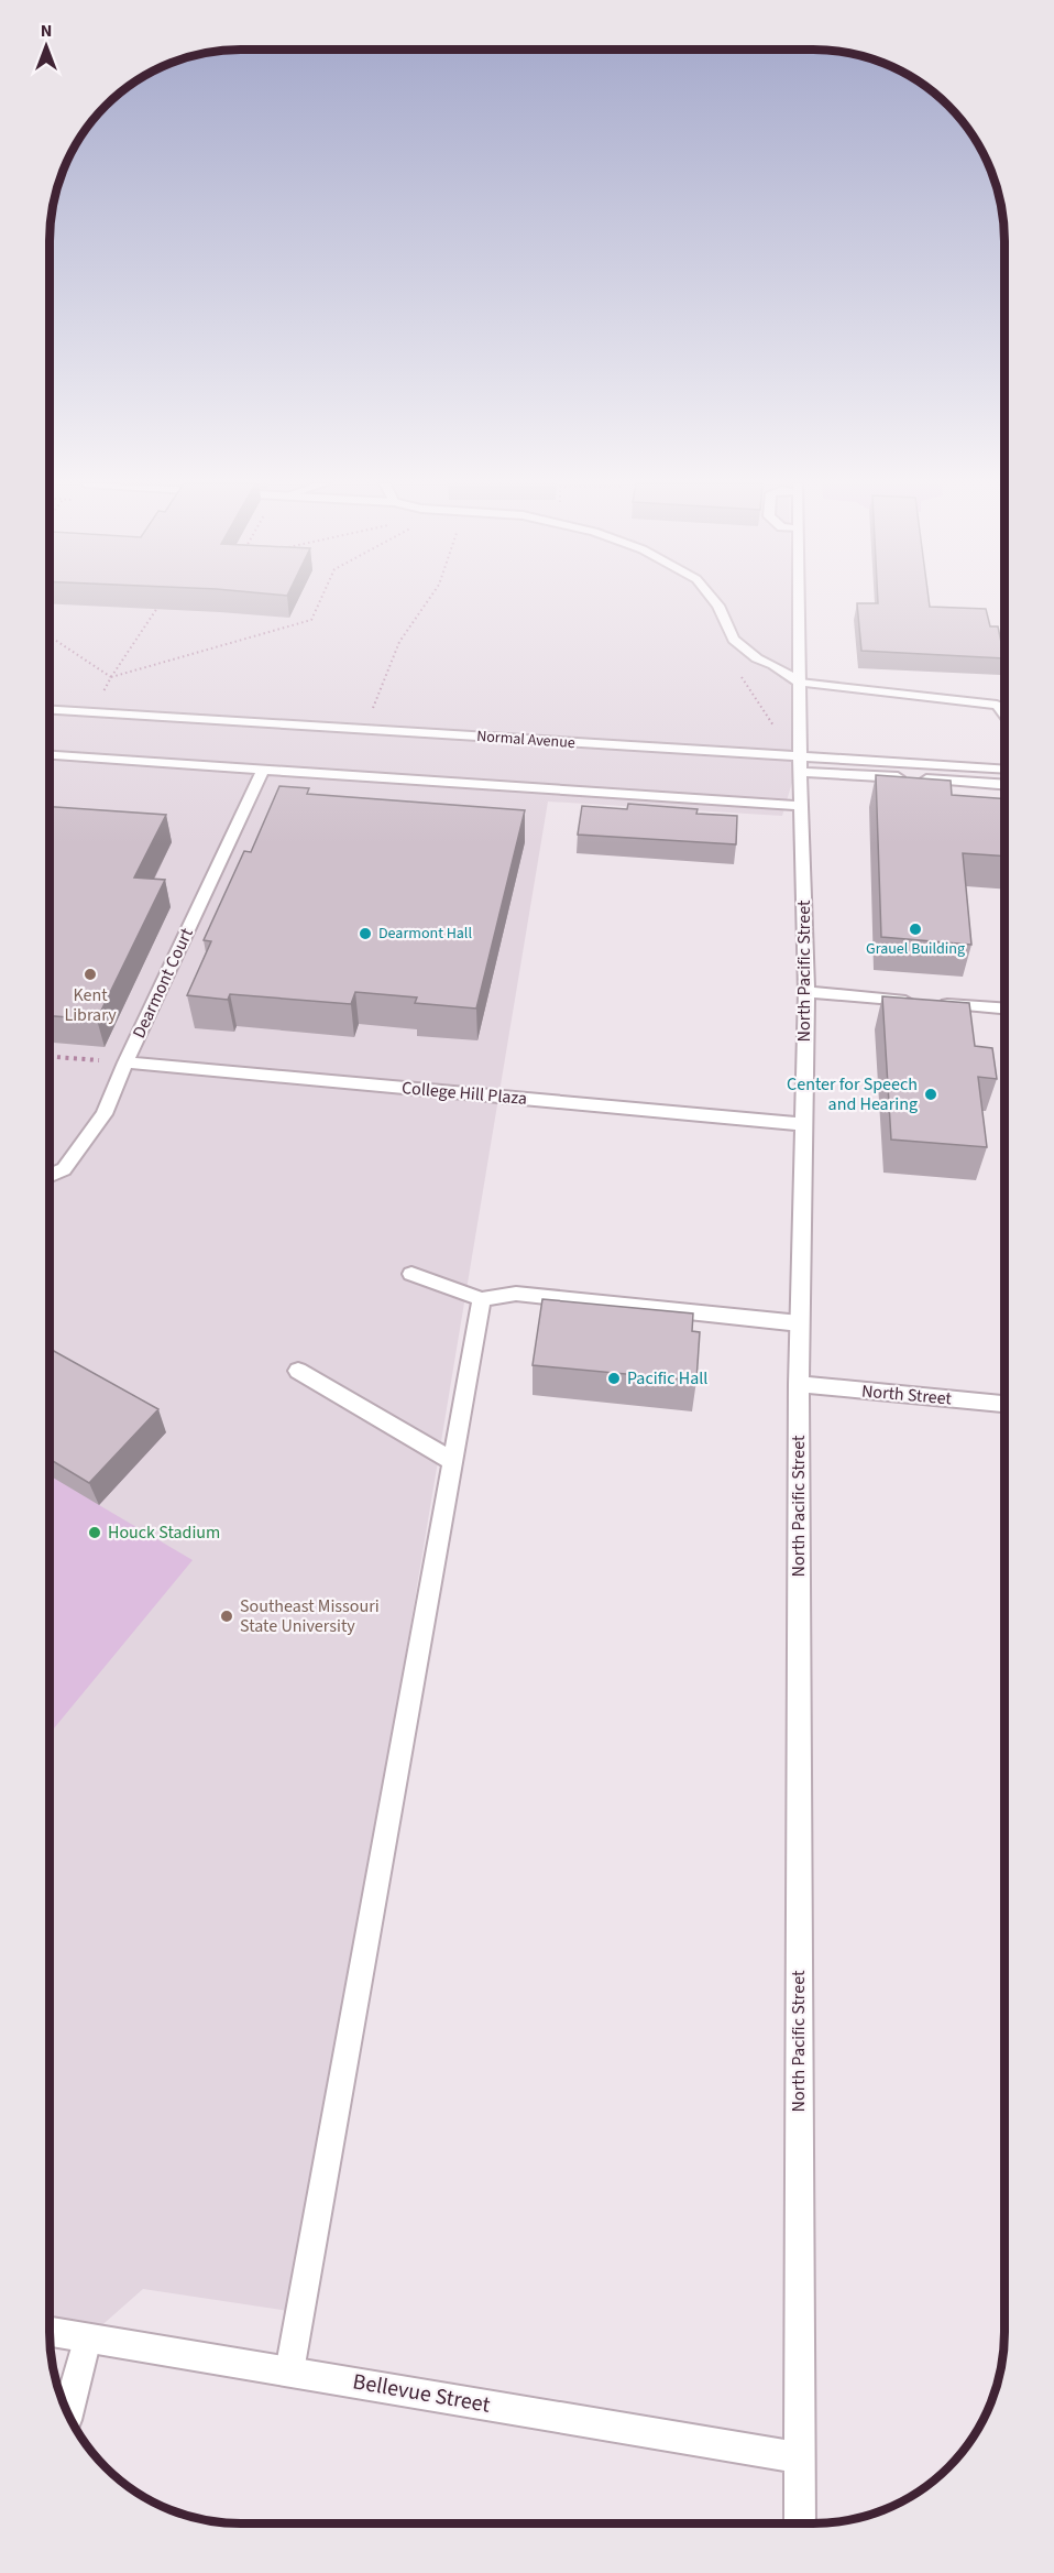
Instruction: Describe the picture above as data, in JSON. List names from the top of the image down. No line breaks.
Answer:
{"streets":{"street":["Normal Avenue","North Pacific Street","Dearmont Court","College Hill Plaza","North Street","Bellevue Street"]},"crossings":[["Normal Avenue","North Pacific Street"],["North Pacific Street","College Hill Plaza"],["North Pacific Street","North Street"],["North Pacific Street","Bellevue Street"],["Dearmont Court","College Hill Plaza"]],"places":["Grauel Building","Dearmont Hall","Kent Library","Center for Speech and Hearing","Pacific Hall","Houck Stadium","Southeast Missouri State University"],"north":"top"}
